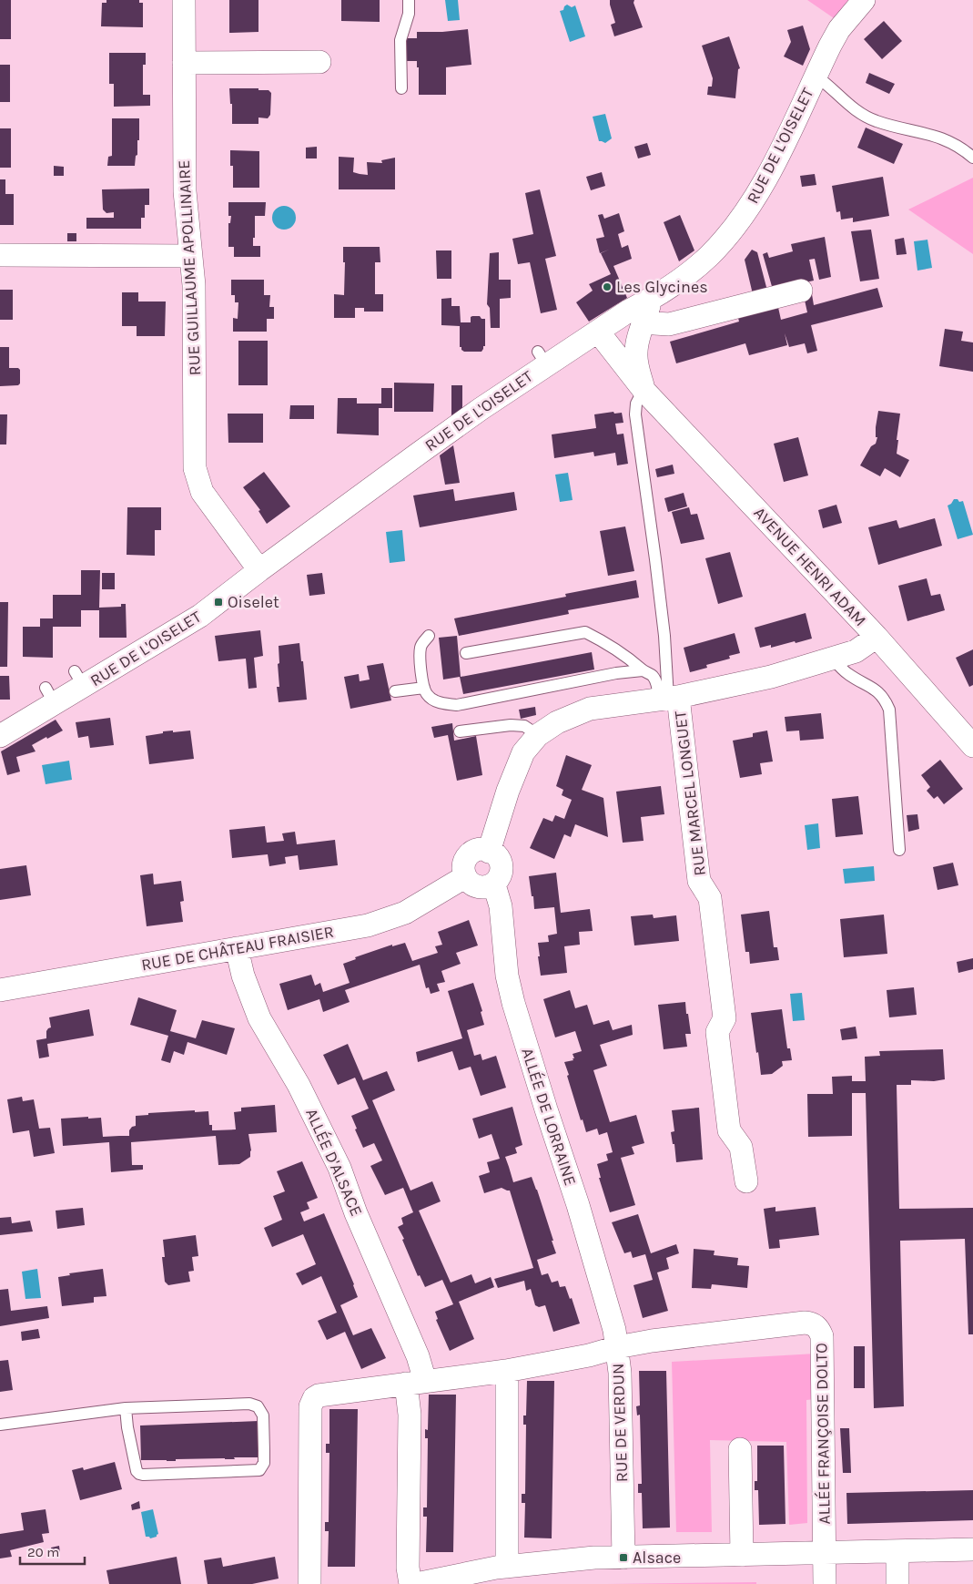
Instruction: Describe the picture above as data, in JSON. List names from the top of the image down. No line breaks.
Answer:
{"streets":{"street":["RUE DE L'OISELET","RUE GUILLAUME APOLLINAIRE","AVENUE HENRI ADAM","RUE MARCEL LONGUET","RUE DE CHÂTEAU FRAISIER","ALLÉE DE LORRAINE","ALLÉE D'ALSACE","RUE DE VERDUN","ALLÉE FRANÇOISE DOLTO"]},"crossings":[["RUE DE L'OISELET","RUE GUILLAUME APOLLINAIRE"],["RUE DE L'OISELET","AVENUE HENRI ADAM"],["RUE DE CHÂTEAU FRAISIER","ALLÉE DE LORRAINE"],["RUE DE CHÂTEAU FRAISIER","ALLÉE D'ALSACE"],["ALLÉE DE LORRAINE","RUE DE VERDUN"],["ALLÉE DE LORRAINE","ALLÉE FRANÇOISE DOLTO"],["ALLÉE D'ALSACE","RUE DE VERDUN"],["RUE DE VERDUN","ALLÉE FRANÇOISE DOLTO"]],"places":{"other":["Les Glycines"],"transit":["Oiselet","Alsace"]},"scale_bar":"20 m"}
